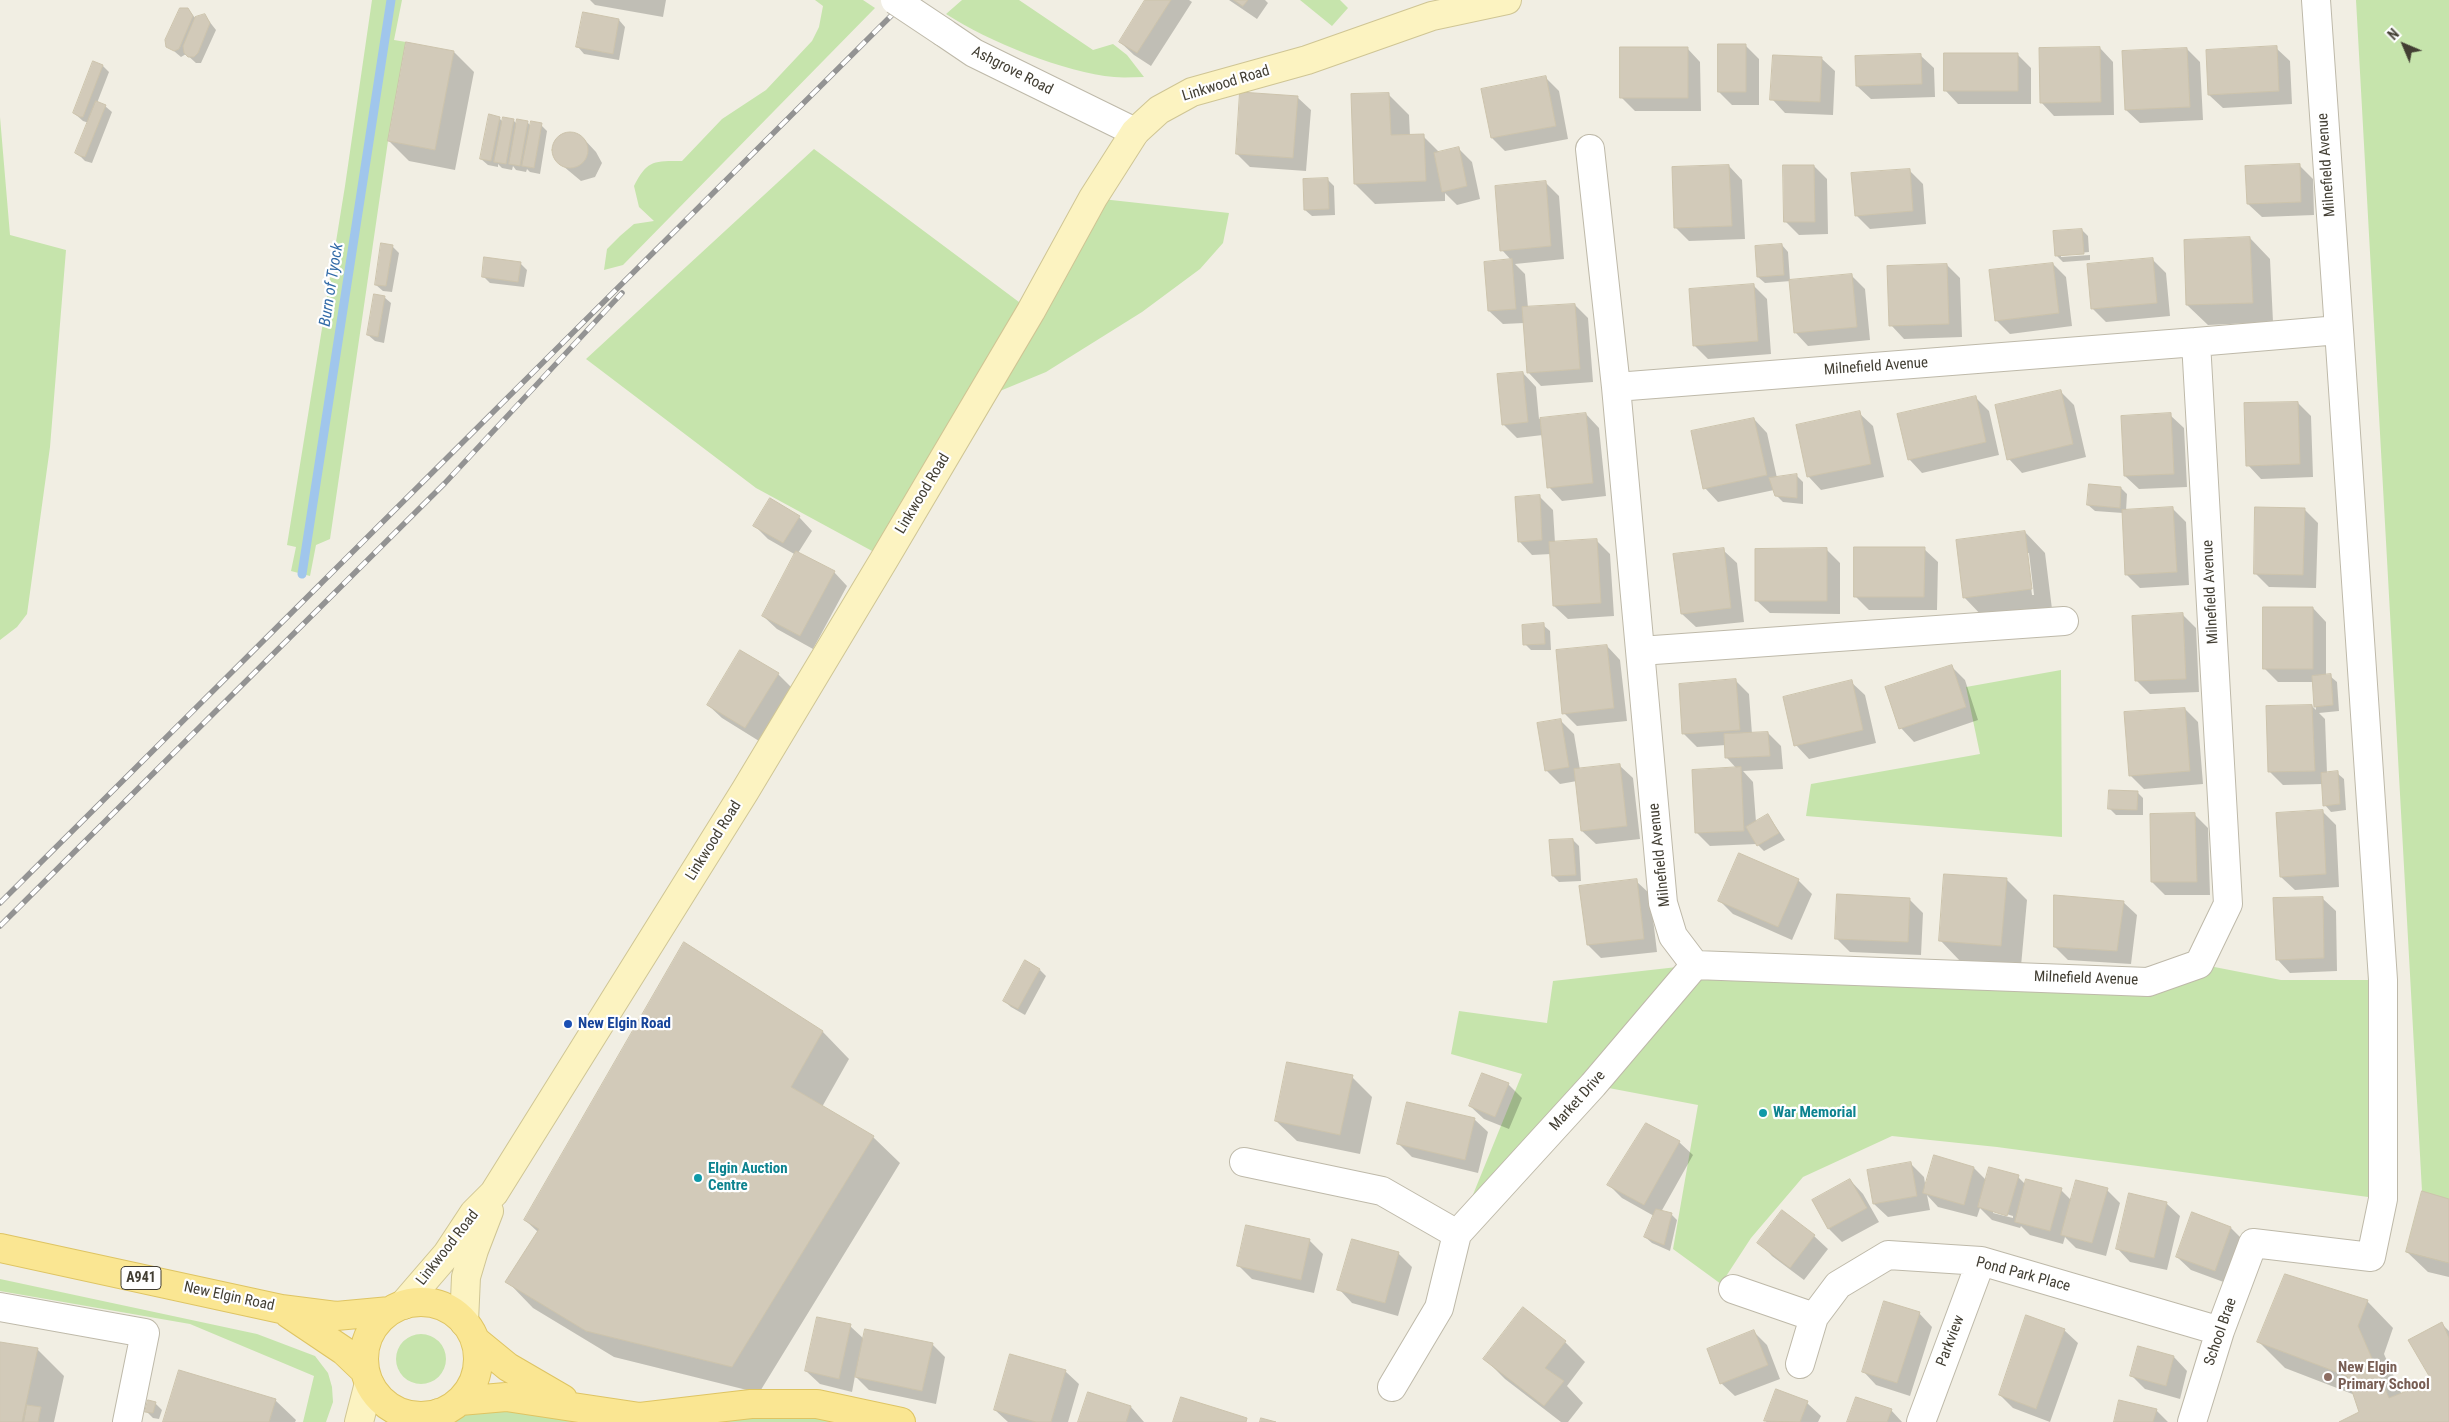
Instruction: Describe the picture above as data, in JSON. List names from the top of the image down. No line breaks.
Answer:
{"streets":{"main road":["A941","New Elgin Road"],"street":["Ashgrove Road","Linkwood Road","Milnefield Avenue","Market Drive","Pond Park Place","School Brae","Parkview"]},"crossings":[["Ashgrove Road","Linkwood Road"],["Linkwood Road","New Elgin Road"],["Milnefield Avenue","Market Drive"],["Milnefield Avenue","School Brae"],["Pond Park Place","School Brae"],["Pond Park Place","Parkview"]],"water":["Burn of Tyock"],"places":["New Elgin Road","War Memorial","Elgin Auction Centre","New Elgin Primary School"],"north":"top left"}
